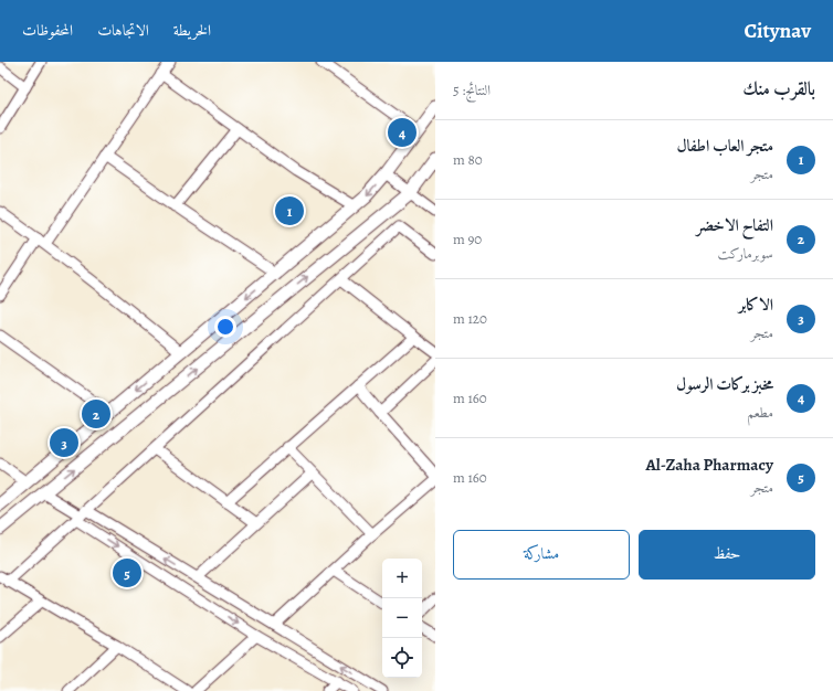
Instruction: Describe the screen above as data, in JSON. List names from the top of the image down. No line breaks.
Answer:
{"page":{"header":"Citynav","nav":["الخريطة","الاتجاهات","المحفوظات"],"heading":["بالقرب منك","النتائج: 5"],"pins":["4","1","2","3","5"],"list":[{"mark":"1","name":"متجر العاب اطفال","note":"متجر","value":"80 m"},{"mark":"2","name":"التفاح الاخضر","note":"سوبرماركت","value":"90 m"},{"mark":"3","name":"الاكابر","note":"متجر","value":"120 m"},{"mark":"4","name":"مخبز بركات الرسول","note":"مطعم","value":"160 m"},{"mark":"5","name":"Al-Zaha Pharmacy","note":"متجر","value":"160 m"}],"buttons":["حفظ","مشاركة"],"map_buttons":["+","−"]}}
